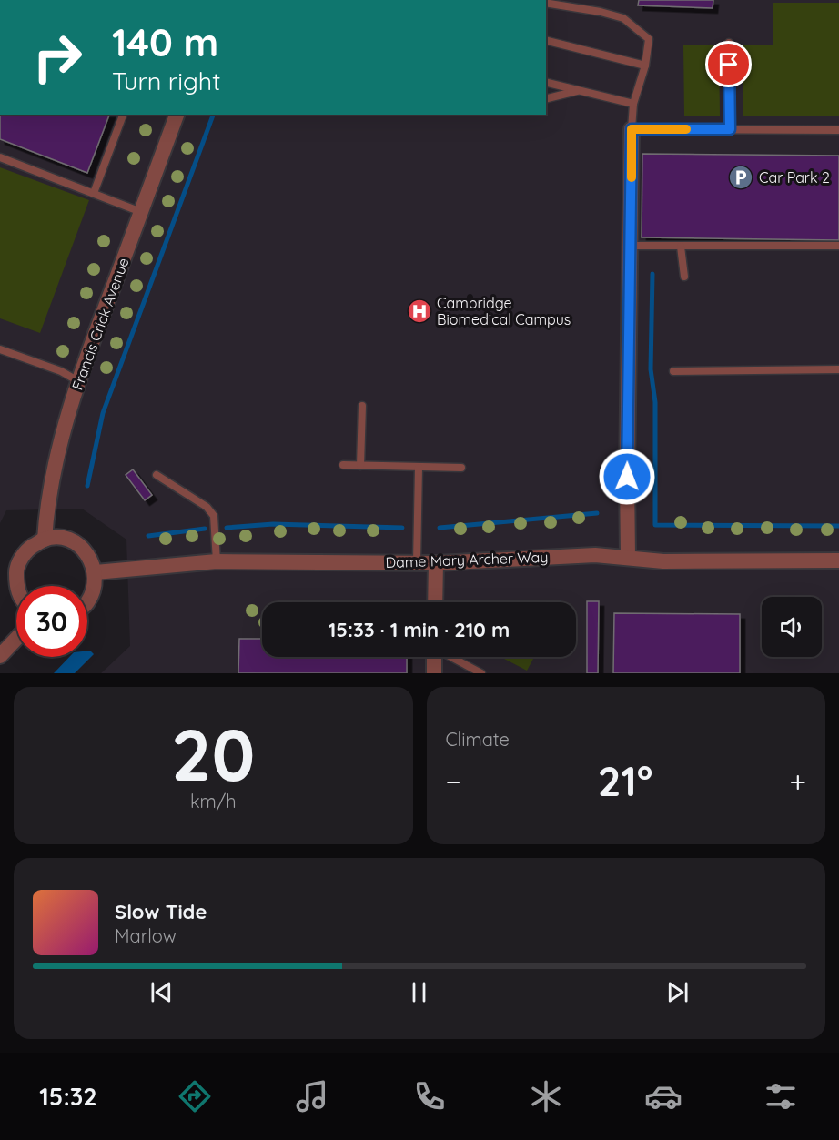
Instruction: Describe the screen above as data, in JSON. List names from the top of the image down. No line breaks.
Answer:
{"streets":{"street":["Francis Crick Avenue","Dame Mary Archer Way"]},"places":{"parking":["Car Park 2"],"hospital":["Cambridge Biomedical Campus"]},"page":{"turn":["140 m","Turn right"],"limit":"30","trip":"15:33 · 1 min · 210 m","tile":[["20","km/h"],"Climate"],"heat":["−","21°","+"],"song":["Slow Tide","Marlow"],"tabs":"15:32"}}
